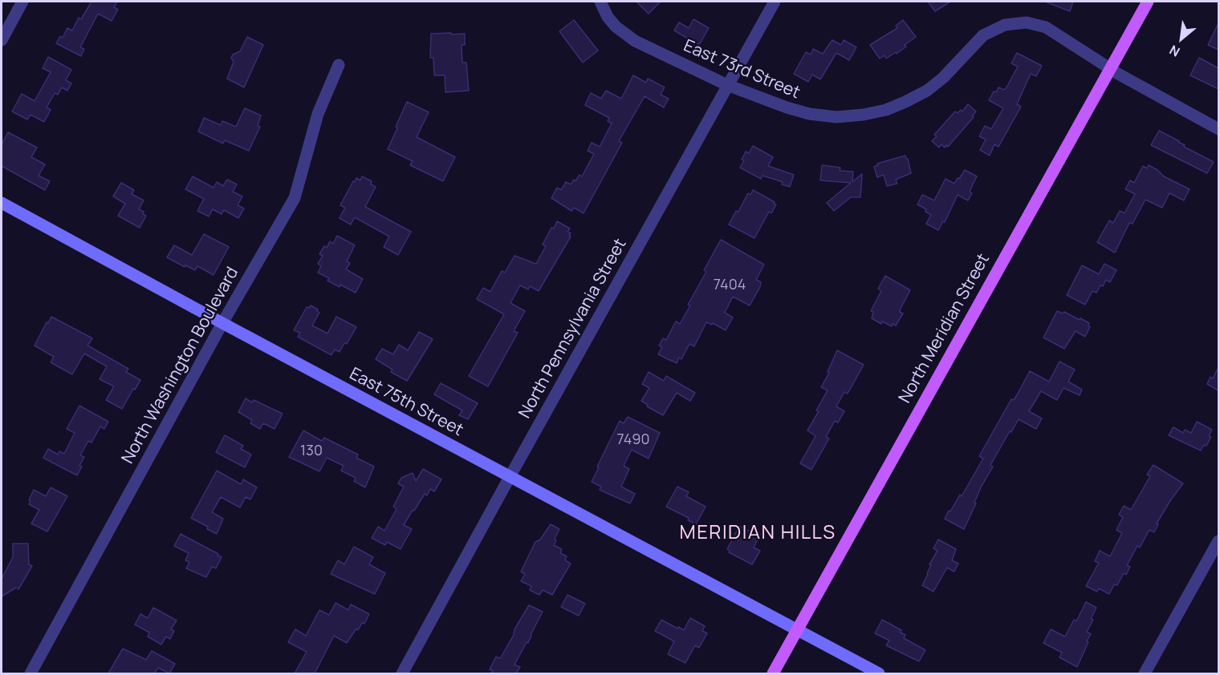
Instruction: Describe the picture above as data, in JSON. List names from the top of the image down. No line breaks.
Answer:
{"streets":{"main road":["North Meridian Street"],"street":["East 73rd Street","North Pennsylvania Street","North Washington Boulevard","East 75th Street"]},"crossings":[["East 73rd Street","North Pennsylvania Street"],["East 73rd Street","North Meridian Street"],["North Pennsylvania Street","East 75th Street"],["North Meridian Street","East 75th Street"],["North Washington Boulevard","East 75th Street"]],"districts":["MERIDIAN HILLS"],"house_numbers":["7404","7490","130"],"north":"bottom left"}
